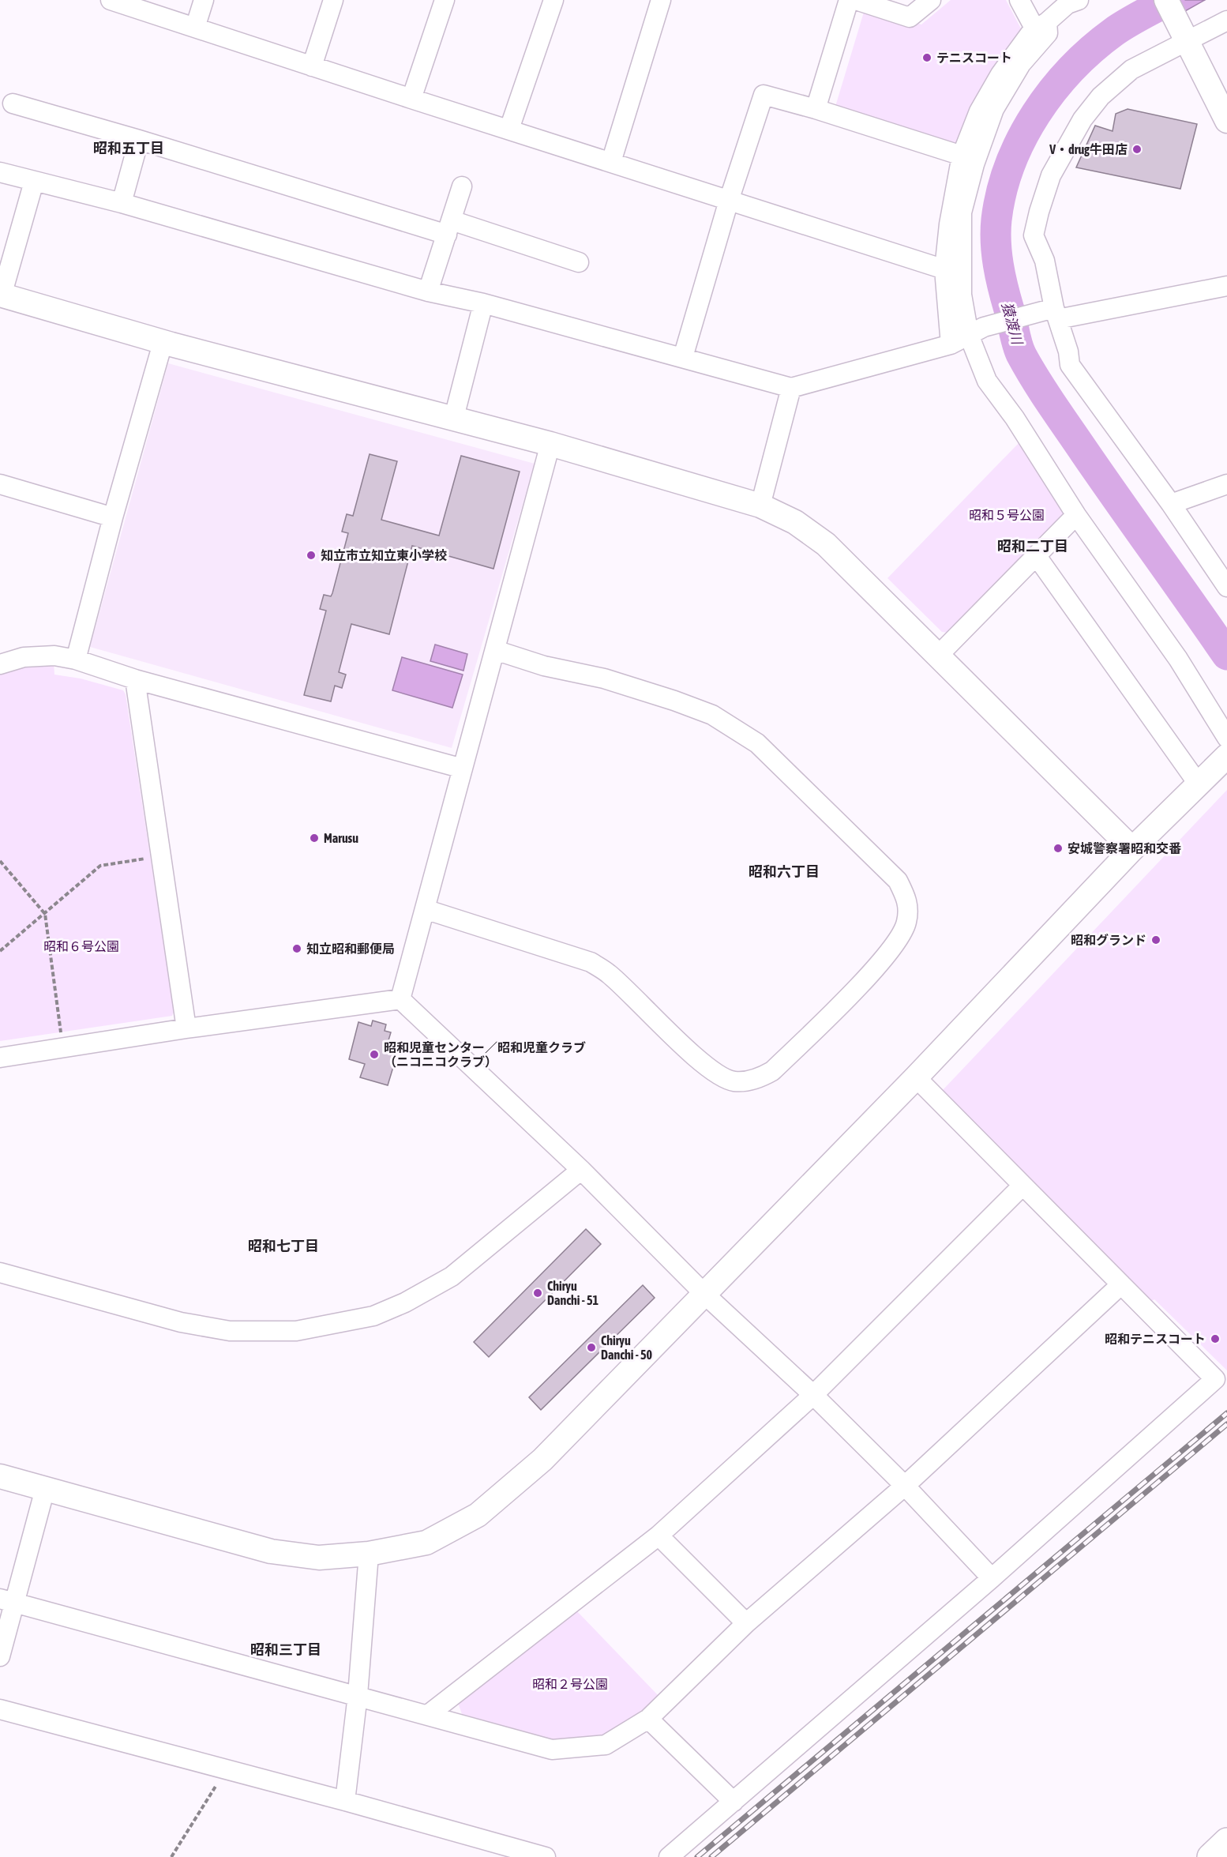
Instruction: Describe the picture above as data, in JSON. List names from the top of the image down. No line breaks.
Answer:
{"districts":["昭和五丁目","昭和二丁目","昭和六丁目","昭和七丁目","昭和三丁目"],"water":["猿渡川"],"parks":["昭和５号公園","昭和６号公園","昭和２号公園"],"places":["テニスコート","V・drug牛田店","知立市立知立東小学校","Marusu","安城警察署昭和交番","昭和グランド","知立昭和郵便局","昭和児童センター／昭和児童クラブ （ニコニコクラブ）","Chiryu Danchi - 51","昭和テニスコート","Chiryu Danchi - 50"]}
